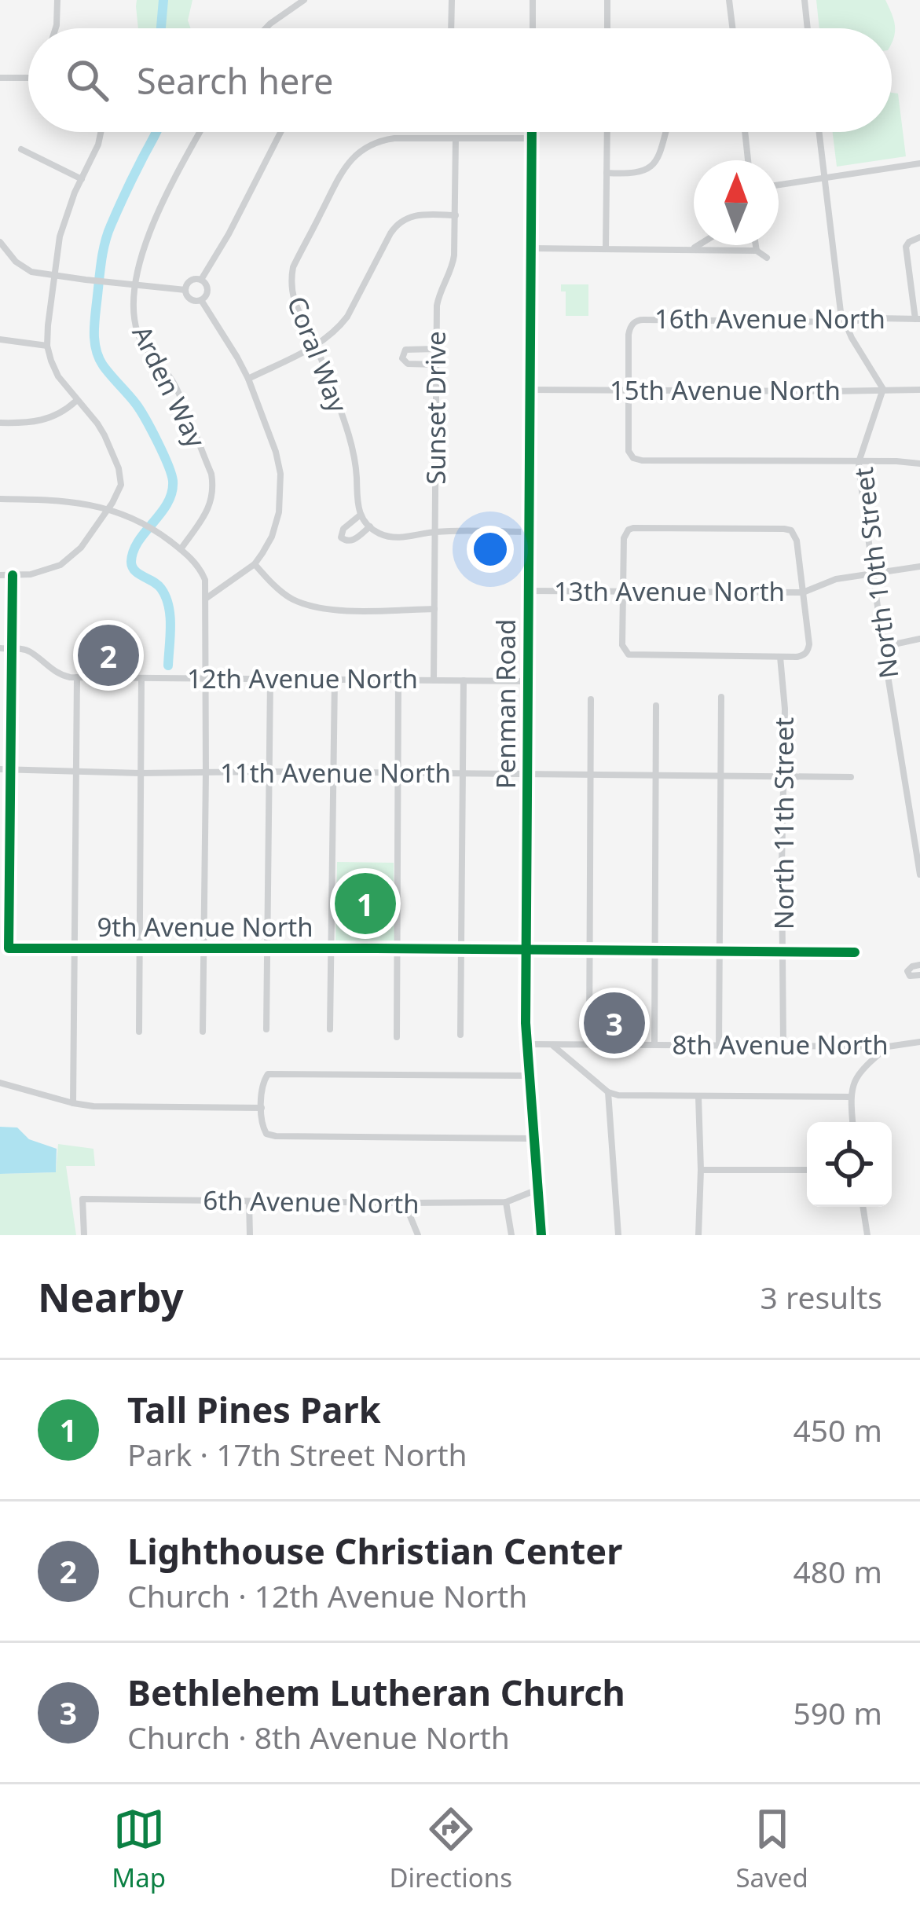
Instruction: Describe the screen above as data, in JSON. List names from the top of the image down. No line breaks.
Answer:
{"streets":{"street":["16th Avenue North","Coral Way","Arden Way","15th Avenue North","Sunset Drive","North 10th Street","13th Avenue North","12th Avenue North","Penman Road","11th Avenue North","North 11th Street","9th Avenue North","8th Avenue North","6th Avenue North"]},"crossings":[["16th Avenue North","15th Avenue North"],["16th Avenue North","North 10th Street"],["Coral Way","Sunset Drive"],["Coral Way","Penman Road"],["15th Avenue North","North 10th Street"],["15th Avenue North","Penman Road"],["Sunset Drive","12th Avenue North"],["North 10th Street","13th Avenue North"],["13th Avenue North","Penman Road"],["12th Avenue North","Penman Road"],["Penman Road","11th Avenue North"],["Penman Road","9th Avenue North"],["Penman Road","8th Avenue North"],["Penman Road","6th Avenue North"],["11th Avenue North","North 11th Street"],["11th Avenue North","9th Avenue North"],["North 11th Street","9th Avenue North"],["North 11th Street","8th Avenue North"]],"north":"top","page":{"search":"Search here","pins":["2","1","3"],"heading":["Nearby","3 results"],"list":[{"mark":"1","name":"Tall Pines Park","note":"Park · 17th Street North","value":"450 m"},{"mark":"2","name":"Lighthouse Christian Center","note":"Church · 12th Avenue North","value":"480 m"},{"mark":"3","name":"Bethlehem Lutheran Church","note":"Church · 8th Avenue North","value":"590 m"}],"nav":["Map","Directions","Saved"]}}
